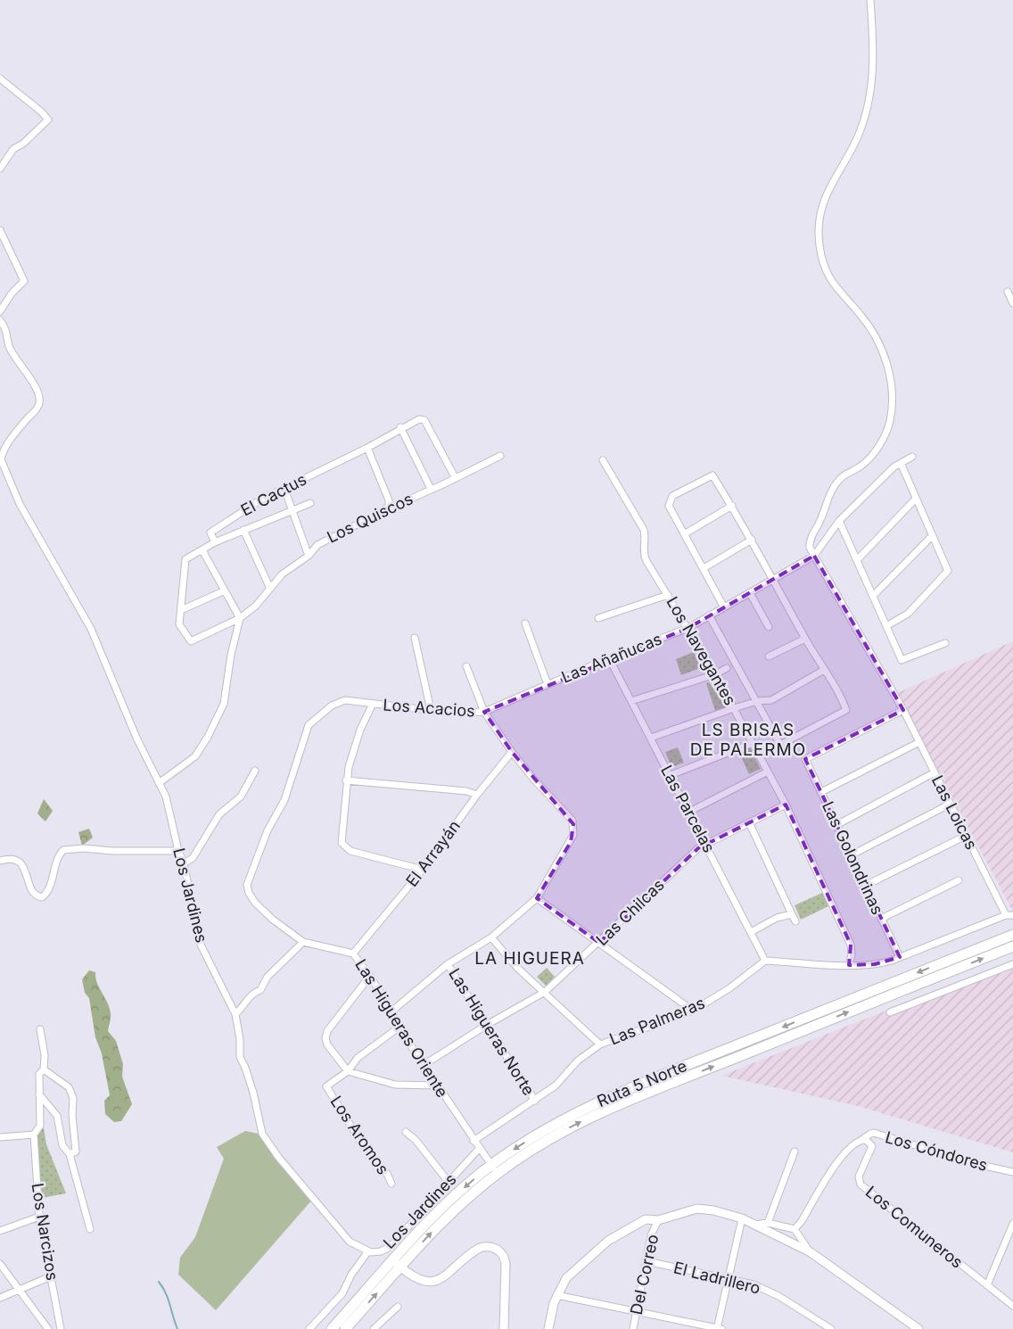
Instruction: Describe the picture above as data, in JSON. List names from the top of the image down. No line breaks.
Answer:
{"streets":{"highway":["Ruta 5 Norte"],"street":["El Cactus","Los Quiscos","Los Navegantes","Las Añañucas","Los Acacios","Las Parcelas","Las Loicas","El Arrayán","Las Golondrinas","Los Jardines","Las Chilcas","Las Palmeras","Las Higueras Oriente","Las Higueras Norte","Los Aromos","Los Cóndores","Los Comuneros","Los Narcizos","Del Correo","El Ladrillero"]},"crossings":[["El Cactus","Los Quiscos"],["Los Navegantes","Las Añañucas"],["Los Navegantes","Las Chilcas"],["Las Añañucas","Los Acacios"],["Las Añañucas","Las Parcelas"],["Las Añañucas","Las Loicas"],["Los Acacios","Las Higueras Oriente"],["Las Parcelas","Las Chilcas"],["Las Parcelas","Las Palmeras"],["Las Loicas","Las Golondrinas"],["El Arrayán","Las Higueras Oriente"],["Los Jardines","Las Higueras Oriente"],["Las Chilcas","Las Higueras Oriente"],["Las Chilcas","Las Higueras Norte"],["Las Palmeras","Las Higueras Oriente"],["Las Palmeras","Las Higueras Norte"],["Las Higueras Oriente","Ruta 5 Norte"],["Los Cóndores","Los Comuneros"],["Del Correo","El Ladrillero"]],"districts":["LS BRISAS DE PALERMO","LA HIGUERA"]}
